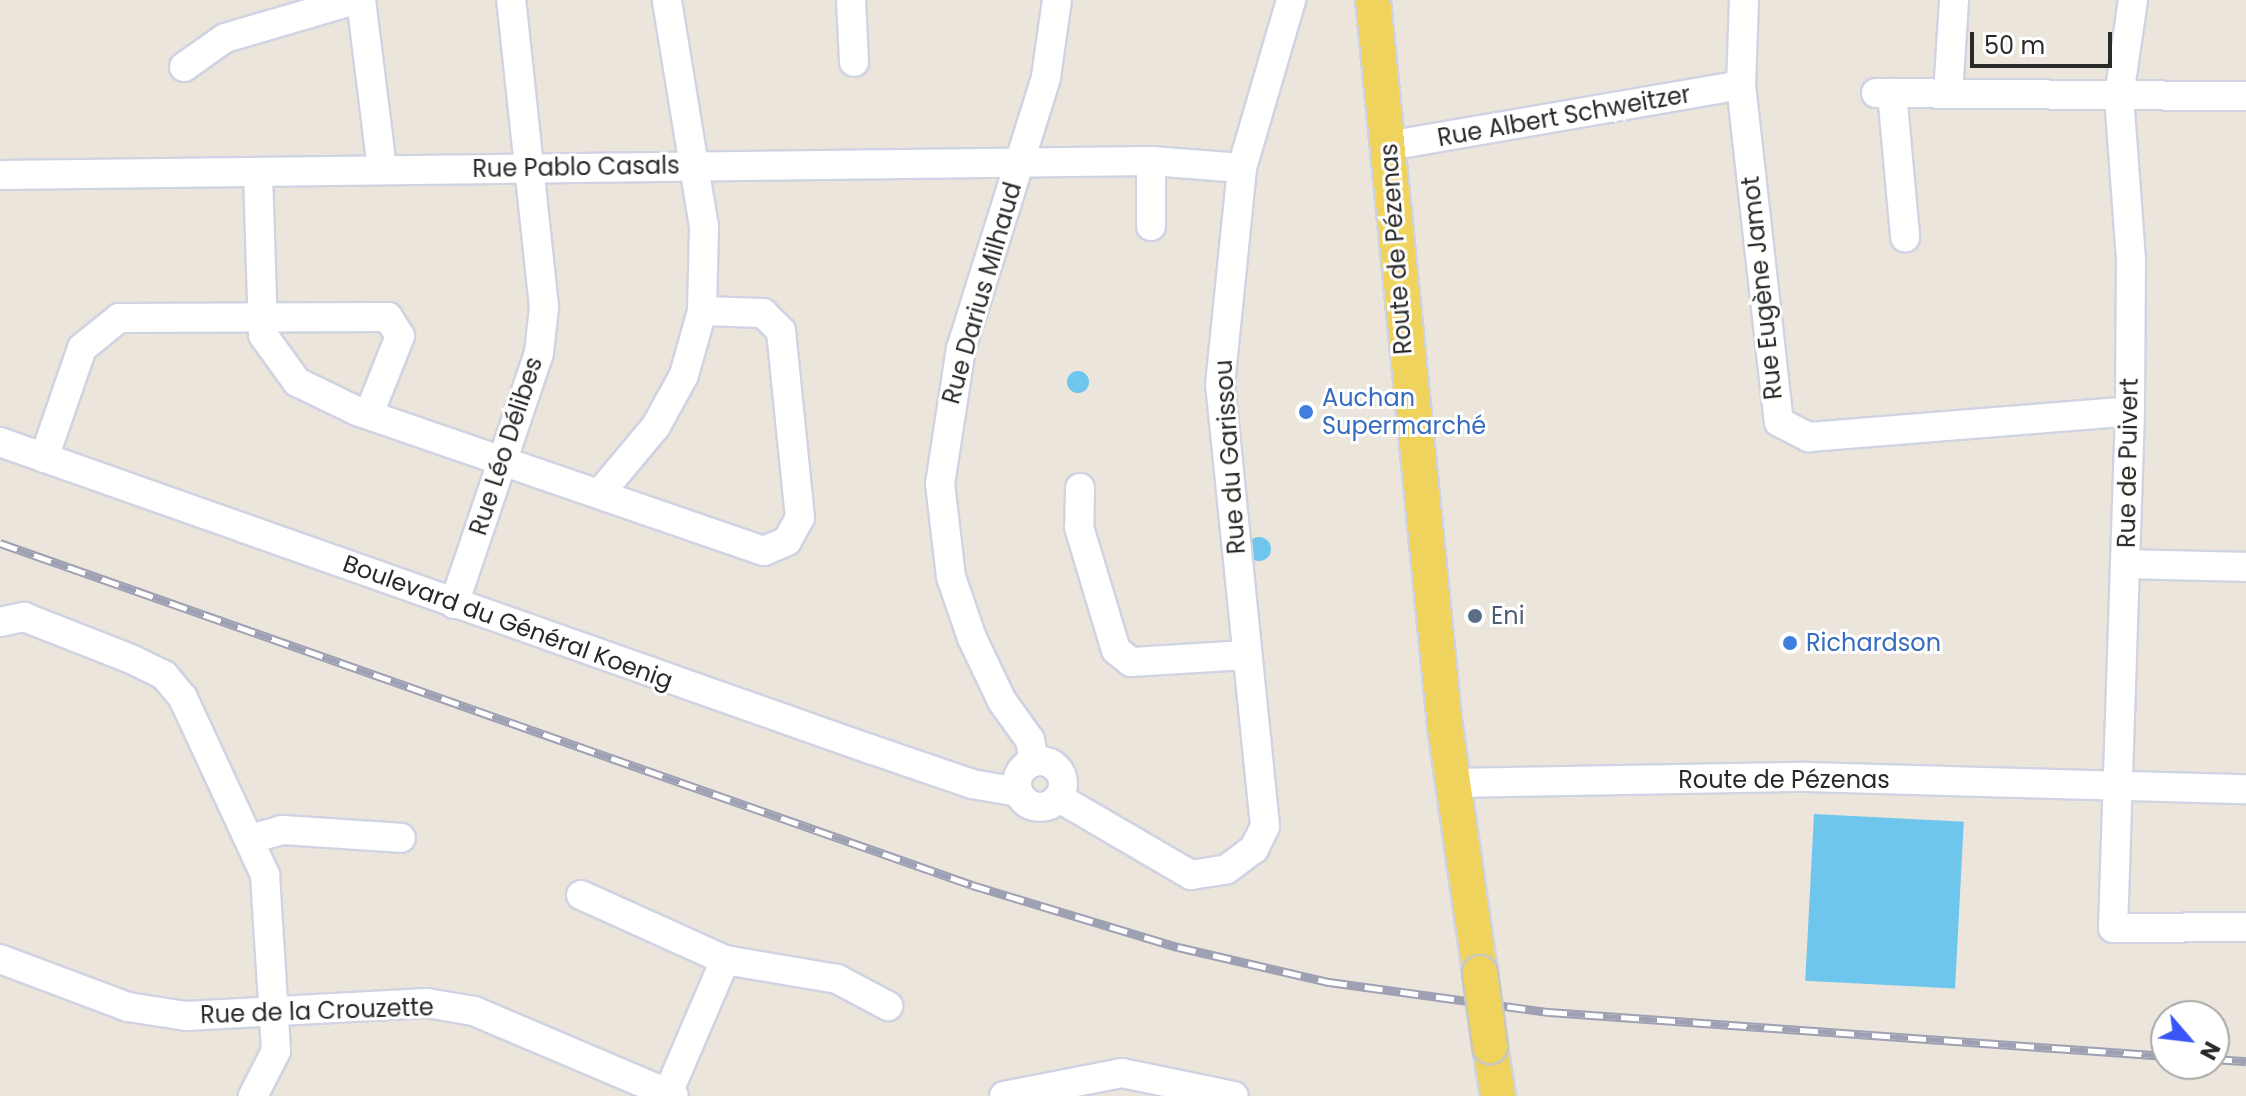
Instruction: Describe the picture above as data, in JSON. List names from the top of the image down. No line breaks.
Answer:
{"streets":{"main road":["Route de Pézenas"],"street":["Rue Albert Schweitzer","Rue Pablo Casals","Rue Eugène Jamot","Rue Darius Milhaud","Rue Léo Délibes","Rue du Garissou","Rue de Puivert","Boulevard du Général Koenig","Rue de la Crouzette"]},"crossings":[["Rue Albert Schweitzer","Route de Pézenas"],["Rue Albert Schweitzer","Rue Eugène Jamot"],["Rue Pablo Casals","Rue Darius Milhaud"],["Rue Pablo Casals","Rue Léo Délibes"],["Rue Pablo Casals","Rue du Garissou"],["Route de Pézenas","Rue de Puivert"],["Rue Eugène Jamot","Rue de Puivert"],["Rue Darius Milhaud","Rue du Garissou"],["Rue Darius Milhaud","Boulevard du Général Koenig"],["Rue Léo Délibes","Boulevard du Général Koenig"],["Rue du Garissou","Boulevard du Général Koenig"]],"places":["Auchan Supermarché","Eni","Richardson"],"scale_bar":"50 m","north":"bottom right"}
